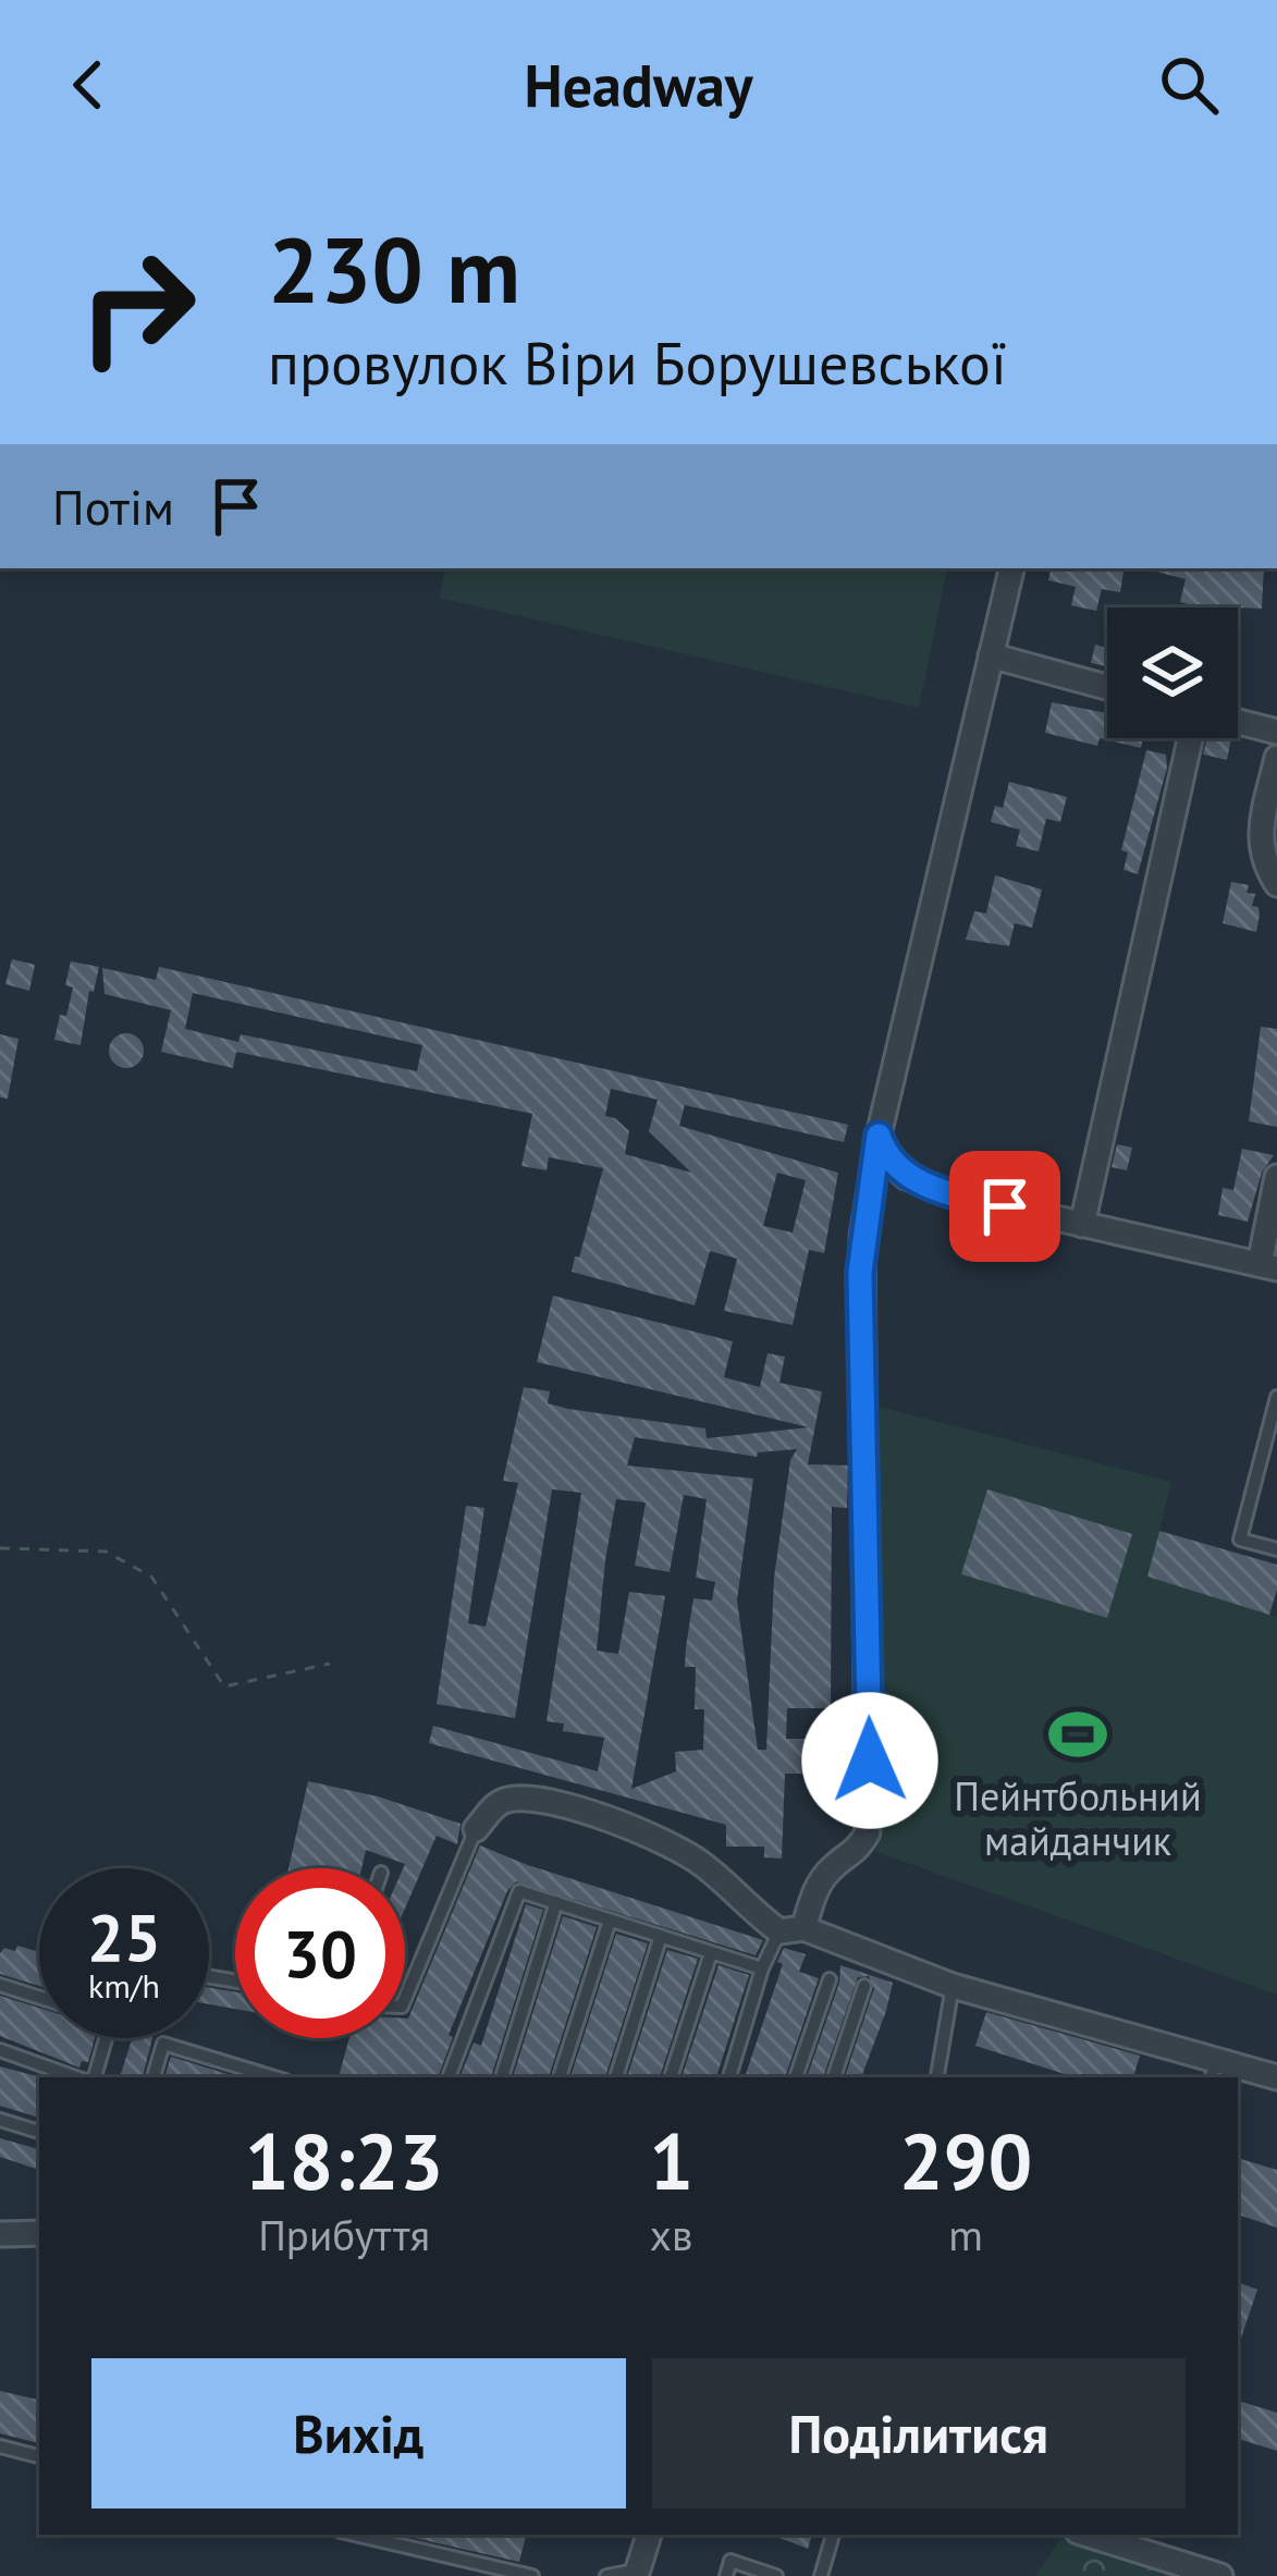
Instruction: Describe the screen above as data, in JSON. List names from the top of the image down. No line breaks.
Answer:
{"places":{"sports":["Пейнтбольний майданчик"]},"page":{"header":"Headway","turn":["230 m","провулок Віри Борушевської"],"then":"Потім","speed":"25 km/h","limit":"30","eta":["18:23","Прибуття","1","хв","290","m"],"buttons":["Вихід","Поділитися"]}}
